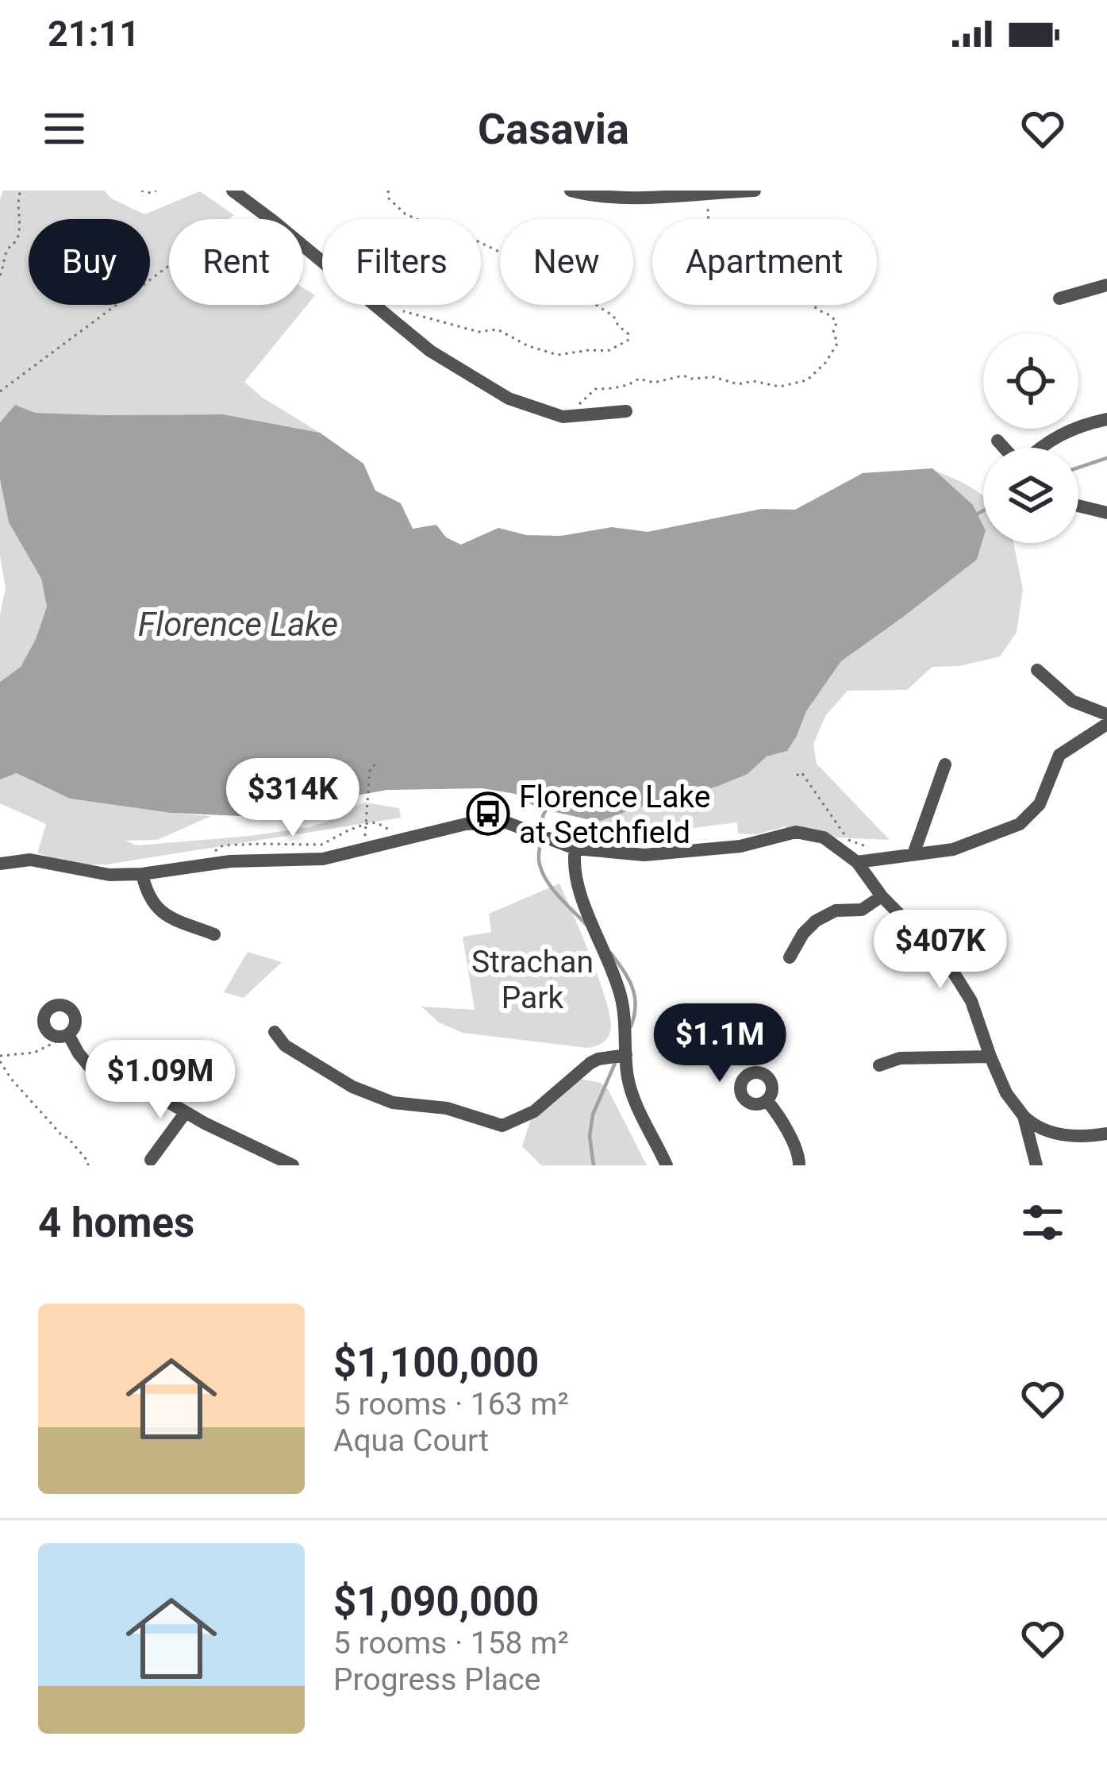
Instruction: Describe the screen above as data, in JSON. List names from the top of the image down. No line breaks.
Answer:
{"water":["Florence Lake"],"parks":["Strachan Park"],"places":{"bus stop":["Florence Lake at Setchfield"]},"page":{"status":"21:11","header":"Casavia","chip":["Buy","Rent","Filters","New","Apartment"],"price":["$314K","$407K","$1.1M","$1.09M"],"heading":"4 homes","list":[{"name":"$1,100,000","note":"5 rooms · 163 m² · Aqua Court"},{"name":"$1,090,000","note":"5 rooms · 158 m² · Progress Place"}]}}
